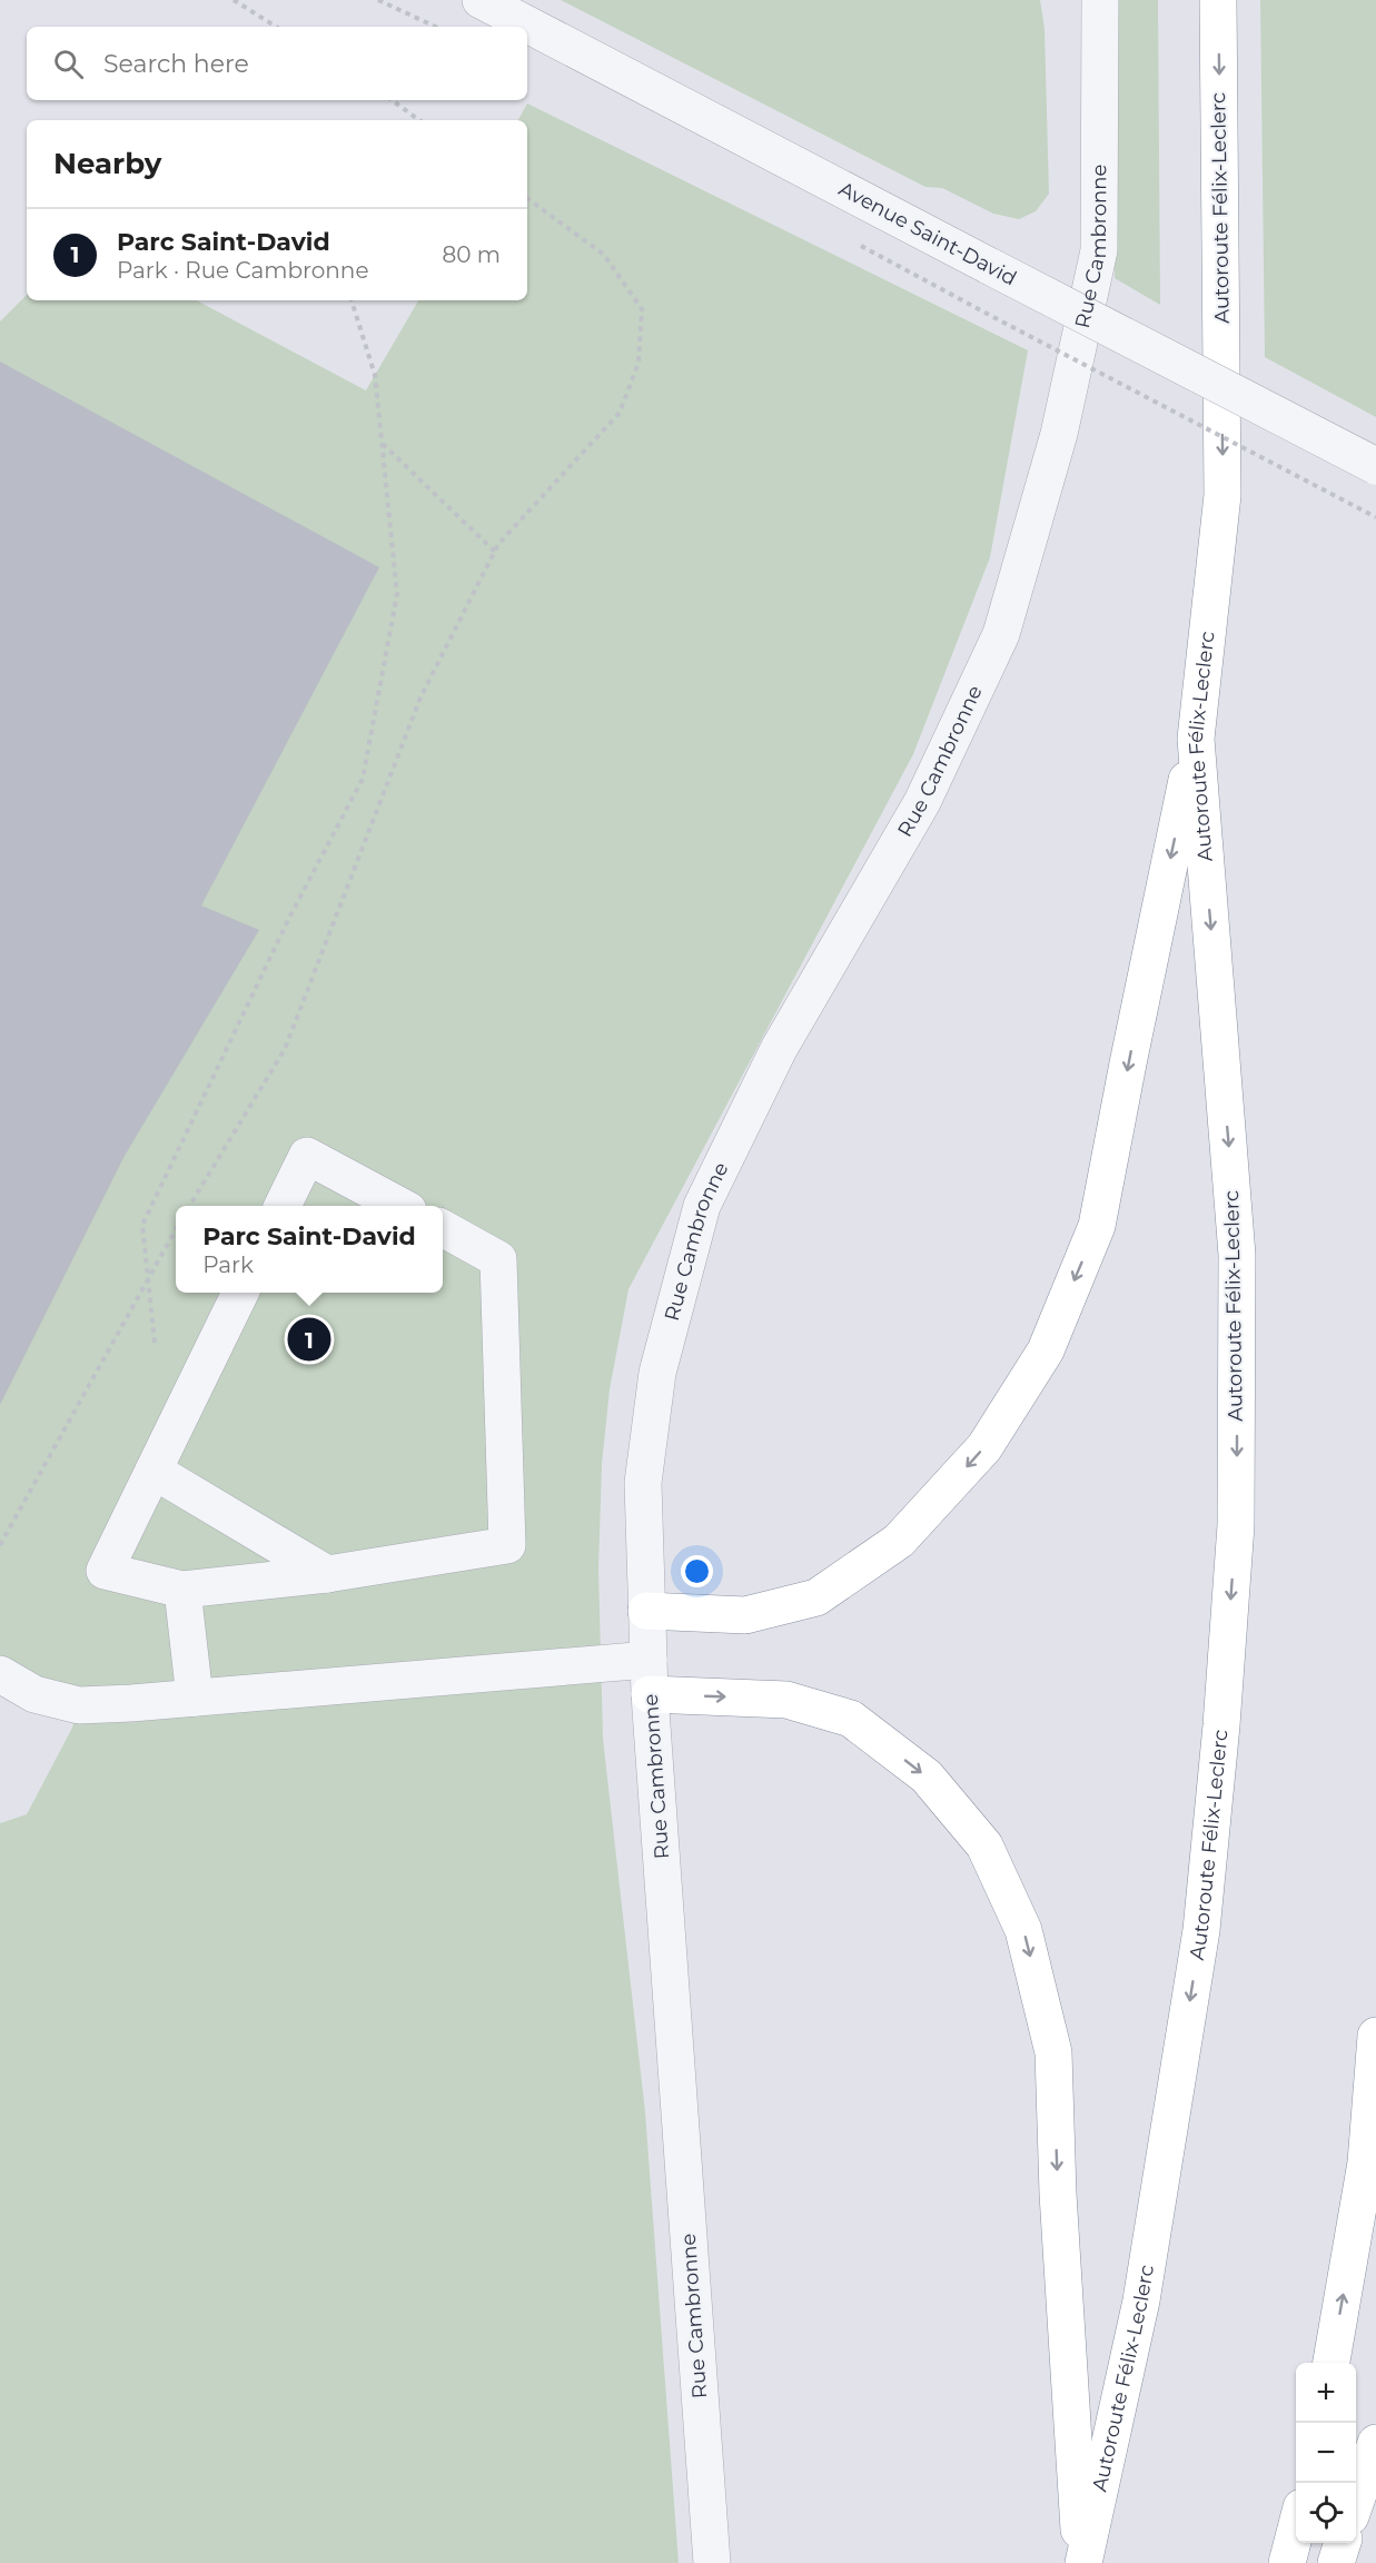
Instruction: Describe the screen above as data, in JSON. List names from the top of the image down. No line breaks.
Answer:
{"streets":{"highway":["Autoroute Félix-Leclerc"],"street":["Avenue Saint-David","Rue Cambronne"]},"one_way":["Autoroute Félix-Leclerc"],"page":{"search":"Search here","heading":"Nearby","list":[{"mark":"1","name":"Parc Saint-David","note":"Park · Rue Cambronne","value":"80 m"}],"popup":["Parc Saint-David","Park"],"pins":"1","map_buttons":["+","−"]}}
